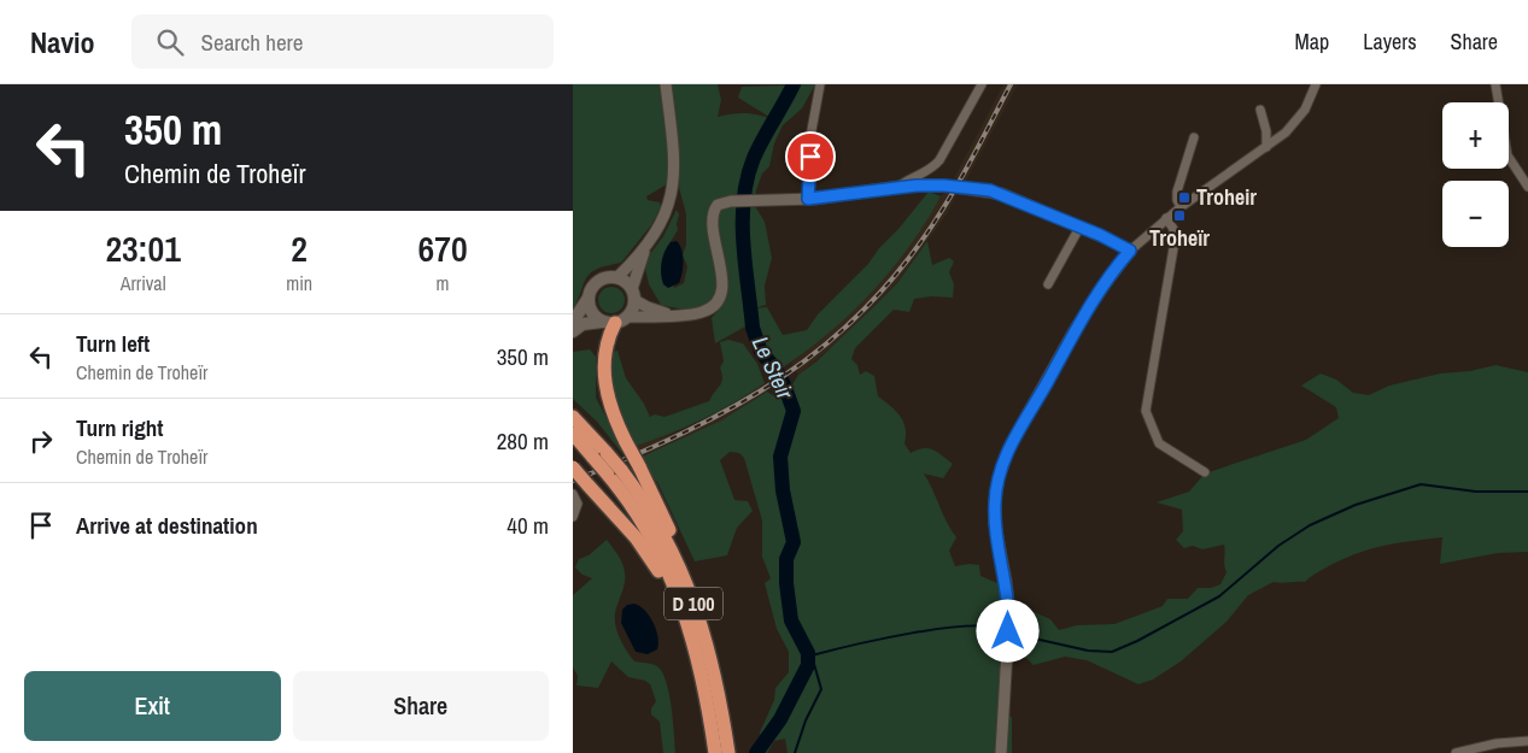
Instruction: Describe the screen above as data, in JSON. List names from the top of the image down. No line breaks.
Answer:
{"streets":{"highway":["D 100"]},"water":["Le Steir"],"places":{"transit":["Troheir","Troheïr"]},"page":{"header":"Navio","search":"Search here","nav":["Map","Layers","Share"],"turn":["350 m","Chemin de Troheïr"],"map_buttons":["+","−"],"eta":["23:01","Arrival","2","min","670","m"],"list":[{"name":"Turn left","note":"Chemin de Troheïr","value":"350 m"},{"name":"Turn right","note":"Chemin de Troheïr","value":"280 m"},{"name":"Arrive at destination","value":"40 m"}],"buttons":["Exit","Share"]}}
